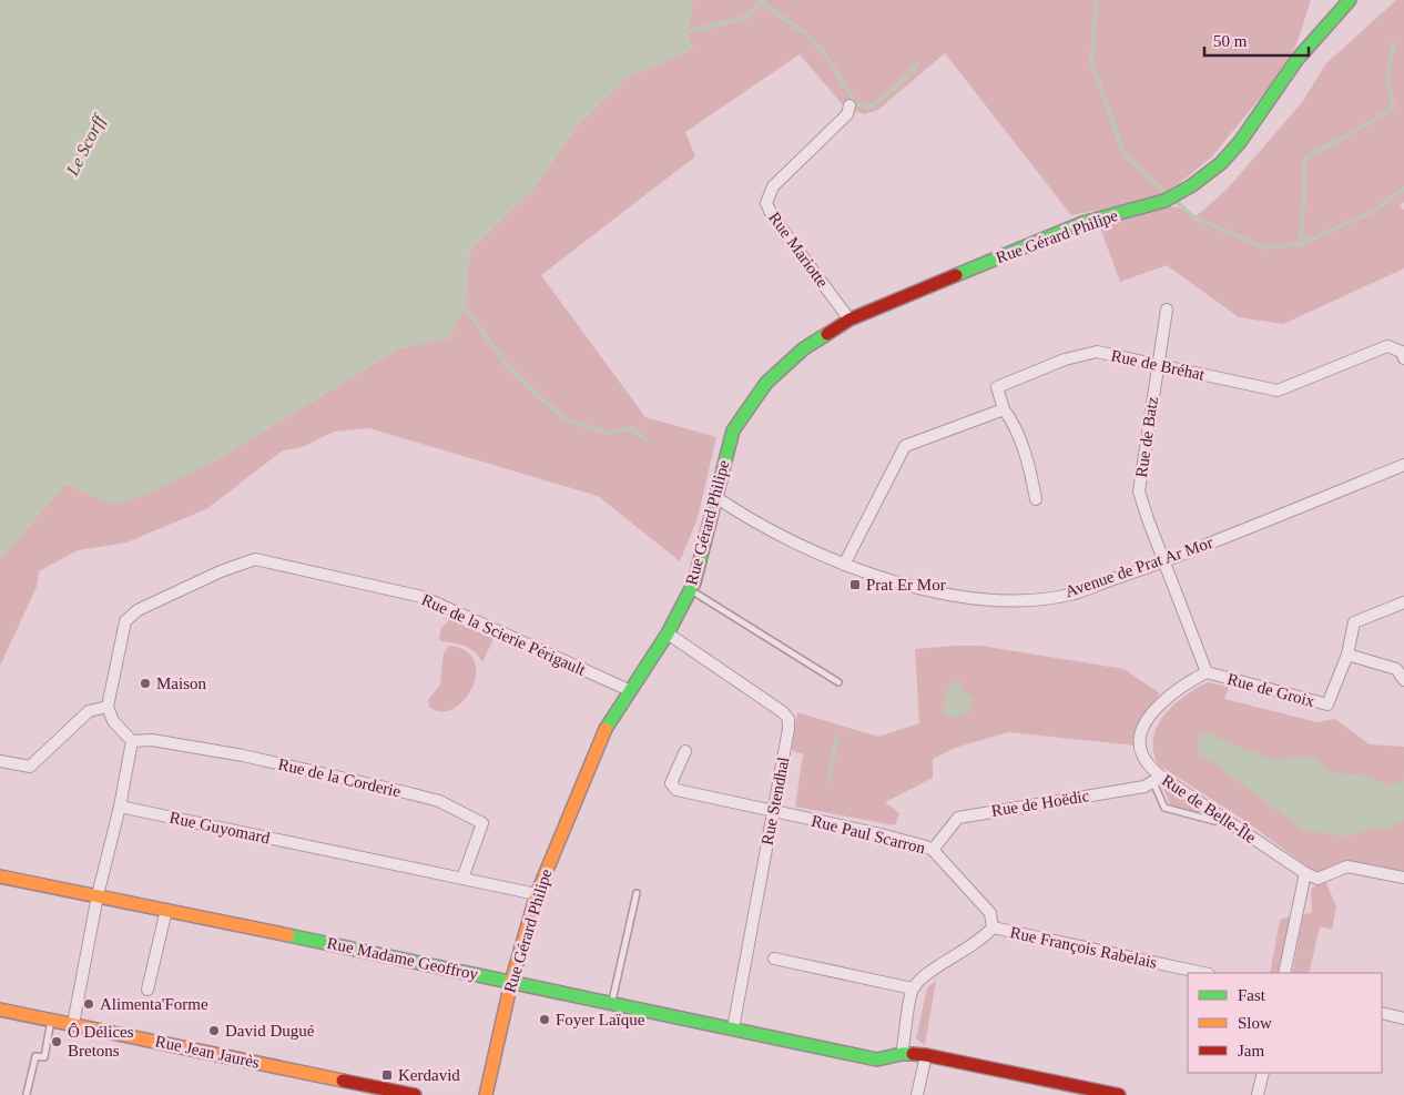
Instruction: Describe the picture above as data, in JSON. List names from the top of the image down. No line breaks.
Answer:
{"streets":{"street":["Rue Gérard Philipe","Rue Mariotte","Rue de Bréhat","Rue de Batz","Avenue de Prat Ar Mor","Rue de la Scierie Périgault","Rue de Groix","Rue de la Corderie","Rue Stendhal","Rue de Hoëdic","Rue de Belle-Île","Rue Guyomard","Rue Paul Scarron","Rue François Rabelais","Rue Madame Geoffroy","Rue Jean Jaurès"]},"crossings":[["Rue Gérard Philipe","Rue Mariotte"],["Rue Gérard Philipe","Avenue de Prat Ar Mor"],["Rue Gérard Philipe","Rue de la Scierie Périgault"],["Rue Gérard Philipe","Rue Stendhal"],["Rue Gérard Philipe","Rue Guyomard"],["Rue Gérard Philipe","Rue Madame Geoffroy"],["Rue de Bréhat","Rue de Batz"],["Rue de Batz","Avenue de Prat Ar Mor"],["Rue de Groix","Rue de Belle-Île"],["Rue de la Corderie","Rue Guyomard"],["Rue Stendhal","Rue Paul Scarron"],["Rue Stendhal","Rue Madame Geoffroy"],["Rue de Hoëdic","Rue de Belle-Île"],["Rue de Hoëdic","Rue Paul Scarron"],["Rue Paul Scarron","Rue François Rabelais"]],"water":["Le Scorff"],"places":{"transit":["Prat Er Mor","Kerdavid"],"other":["Maison","Alimenta'Forme","Foyer Laïque","David Dugué","Ô Délices Bretons"]},"legend":["Fast","Slow","Jam"],"scale_bar":"50 m"}
